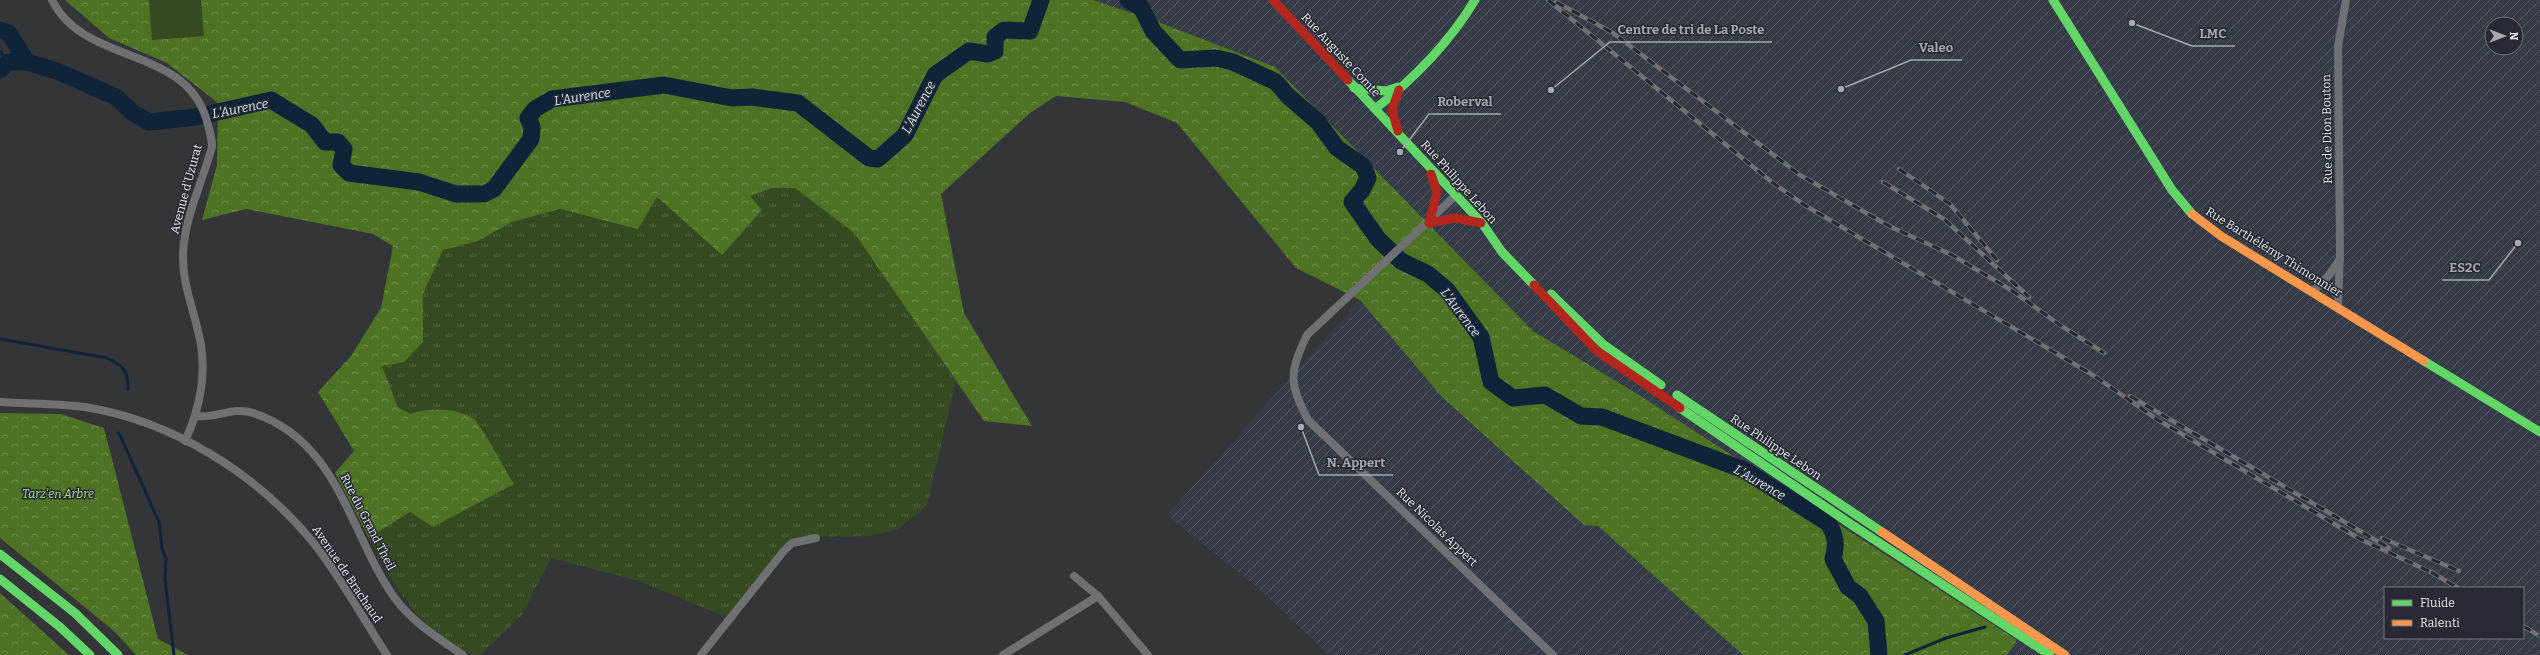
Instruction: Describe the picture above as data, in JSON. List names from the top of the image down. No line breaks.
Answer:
{"streets":{"street":["Rue Auguste Comte","Rue de Dion Bouton","Rue Philippe Lebon","Avenue d'Uzurat","Rue Barthélémy Thimonnier","Rue du Grand Theil","Rue Nicolas Appert","Avenue de Brachaud"]},"crossings":[["Rue Auguste Comte","Rue Philippe Lebon"],["Rue de Dion Bouton","Rue Barthélémy Thimonnier"],["Rue Philippe Lebon","Rue Nicolas Appert"],["Avenue d'Uzurat","Rue du Grand Theil"],["Avenue d'Uzurat","Avenue de Brachaud"]],"water":["L'Aurence"],"parks":["Tarz'en Arbre"],"places":["LMC","Valeo","Centre de tri de La Poste","Roberval","ES2C","N. Appert"],"legend":["Fluide","Ralenti"],"north":"right"}
